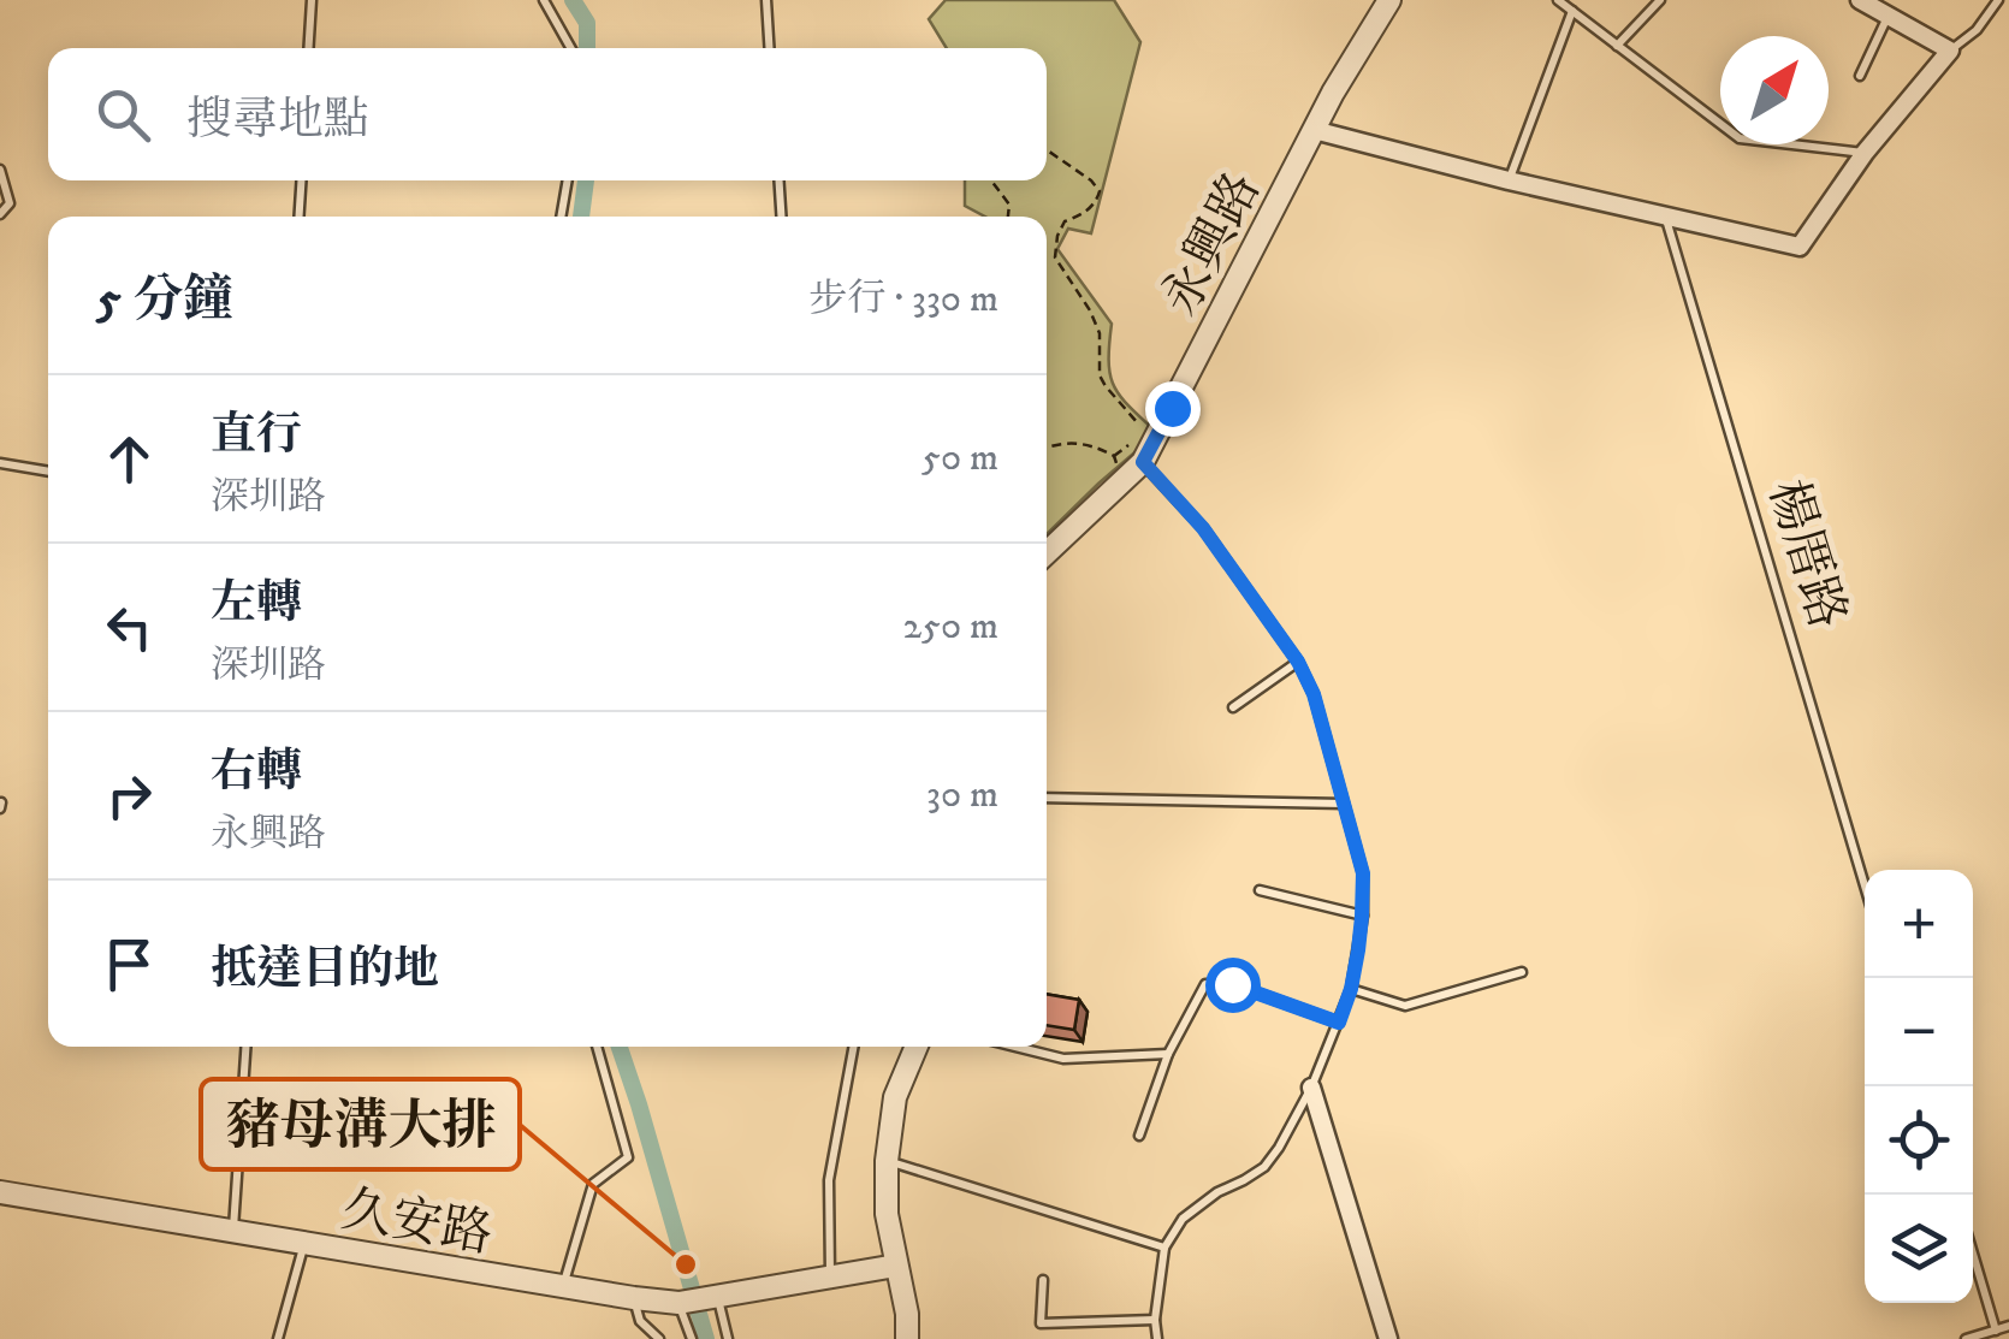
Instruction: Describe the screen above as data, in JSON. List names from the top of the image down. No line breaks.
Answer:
{"streets":{"street":["永興路","久安路"],"lane":["楊厝路"]},"places":["豬母溝大排"],"north":"top right","page":{"search":"搜尋地點","heading":["5 分鐘","步行 · 330 m"],"list":[["直行","深圳路","50 m"],["左轉","深圳路","250 m"],["右轉","永興路","30 m"],"抵達目的地"],"map_buttons":["+","−"]}}
